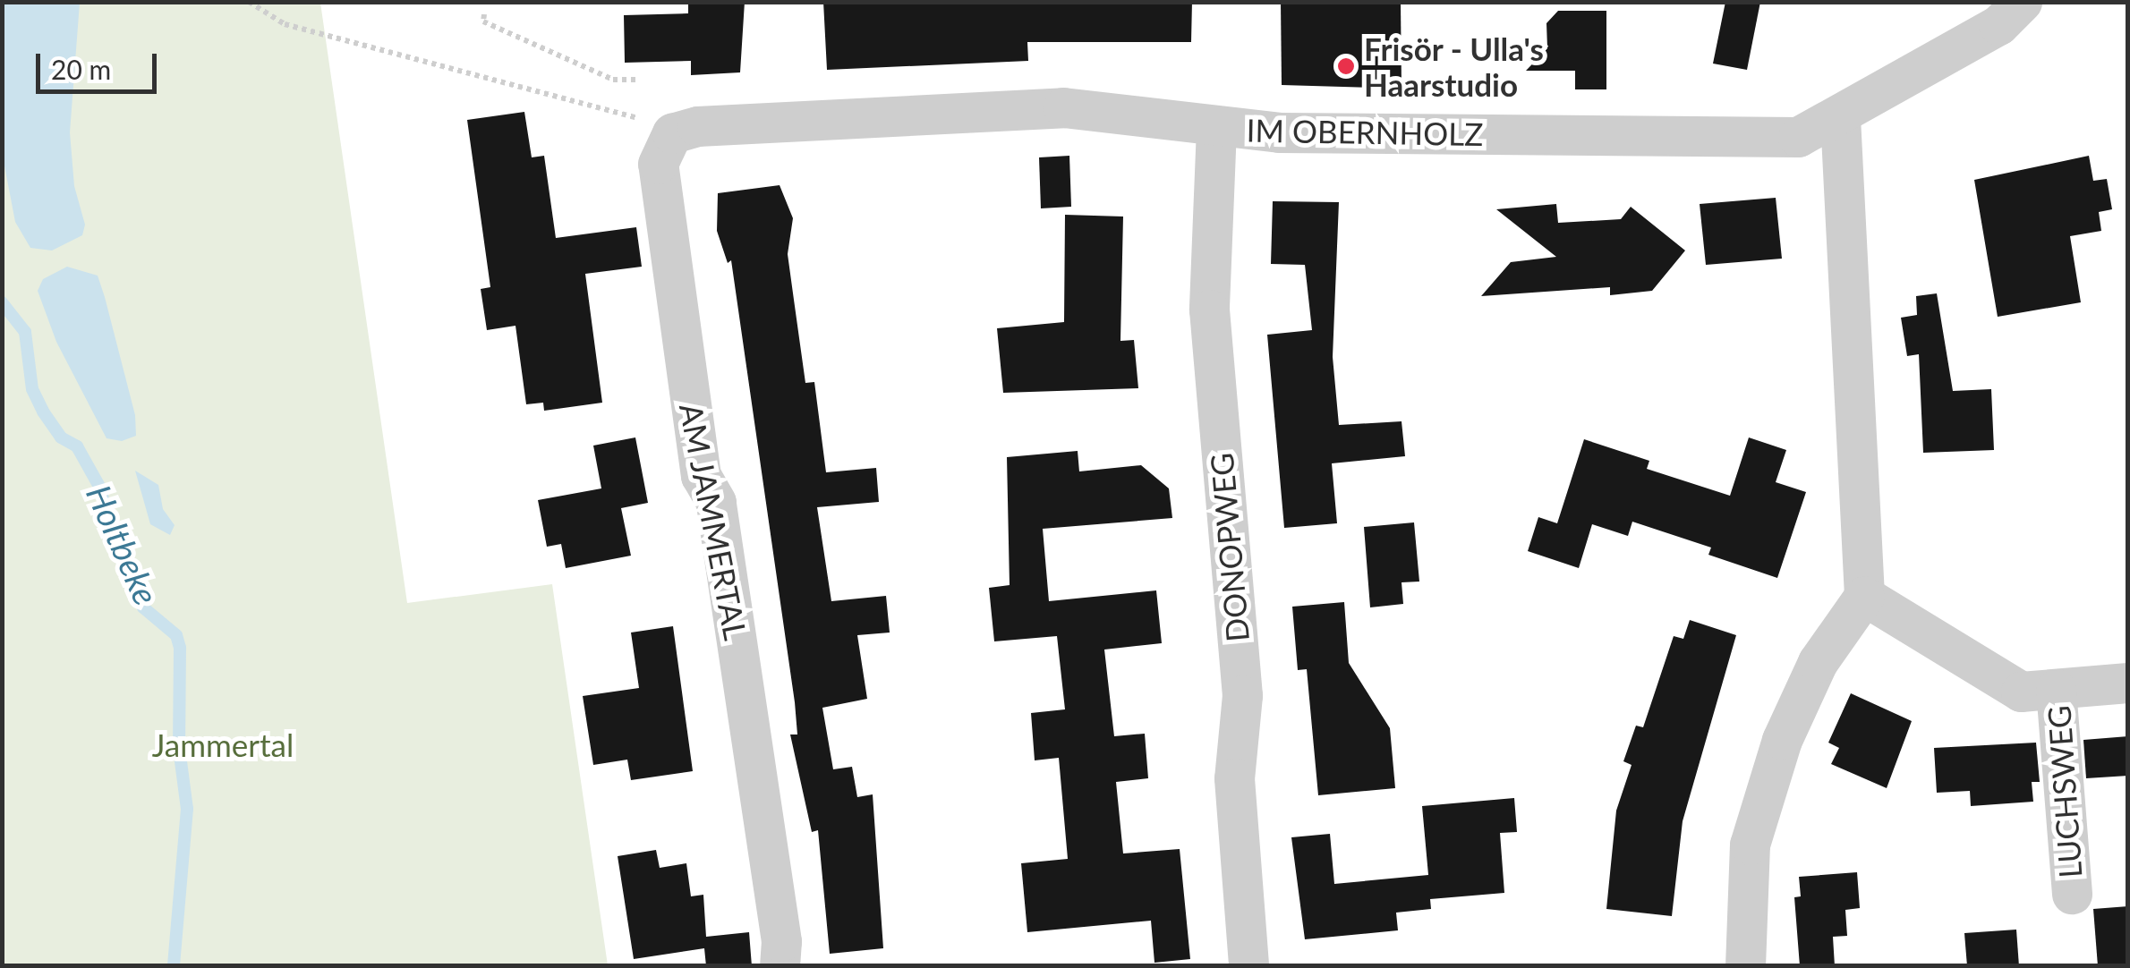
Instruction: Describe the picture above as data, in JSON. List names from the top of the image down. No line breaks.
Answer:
{"streets":{"street":["IM OBERNHOLZ","AM JAMMERTAL","DONOPWEG","LUCHSWEG"]},"crossings":[["IM OBERNHOLZ","AM JAMMERTAL"],["IM OBERNHOLZ","DONOPWEG"]],"water":["Holtbeke"],"parks":["Jammertal"],"places":["Frisör - Ulla's Haarstudio"],"scale_bar":"20 m"}
